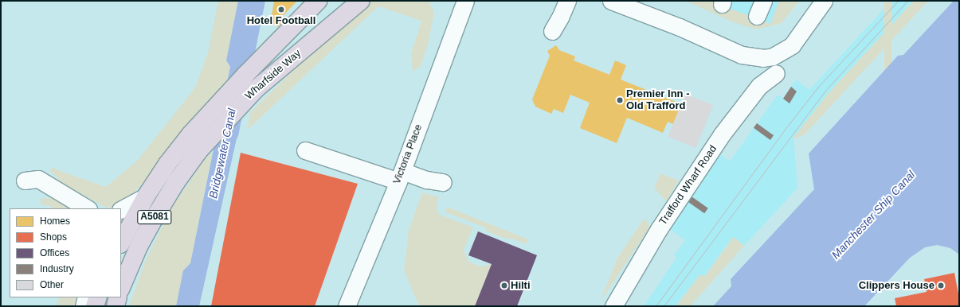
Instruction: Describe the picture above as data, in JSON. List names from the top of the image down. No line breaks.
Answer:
{"streets":{"highway":["Wharfside Way","A5081"],"street":["Victoria Place","Trafford Wharf Road"]},"water":["Bridgewater Canal","Manchester Ship Canal"],"places":["Hotel Football","Premier Inn - Old Trafford","Hilti","Clippers House"],"legend":["Homes","Shops","Offices","Industry","Other"]}
